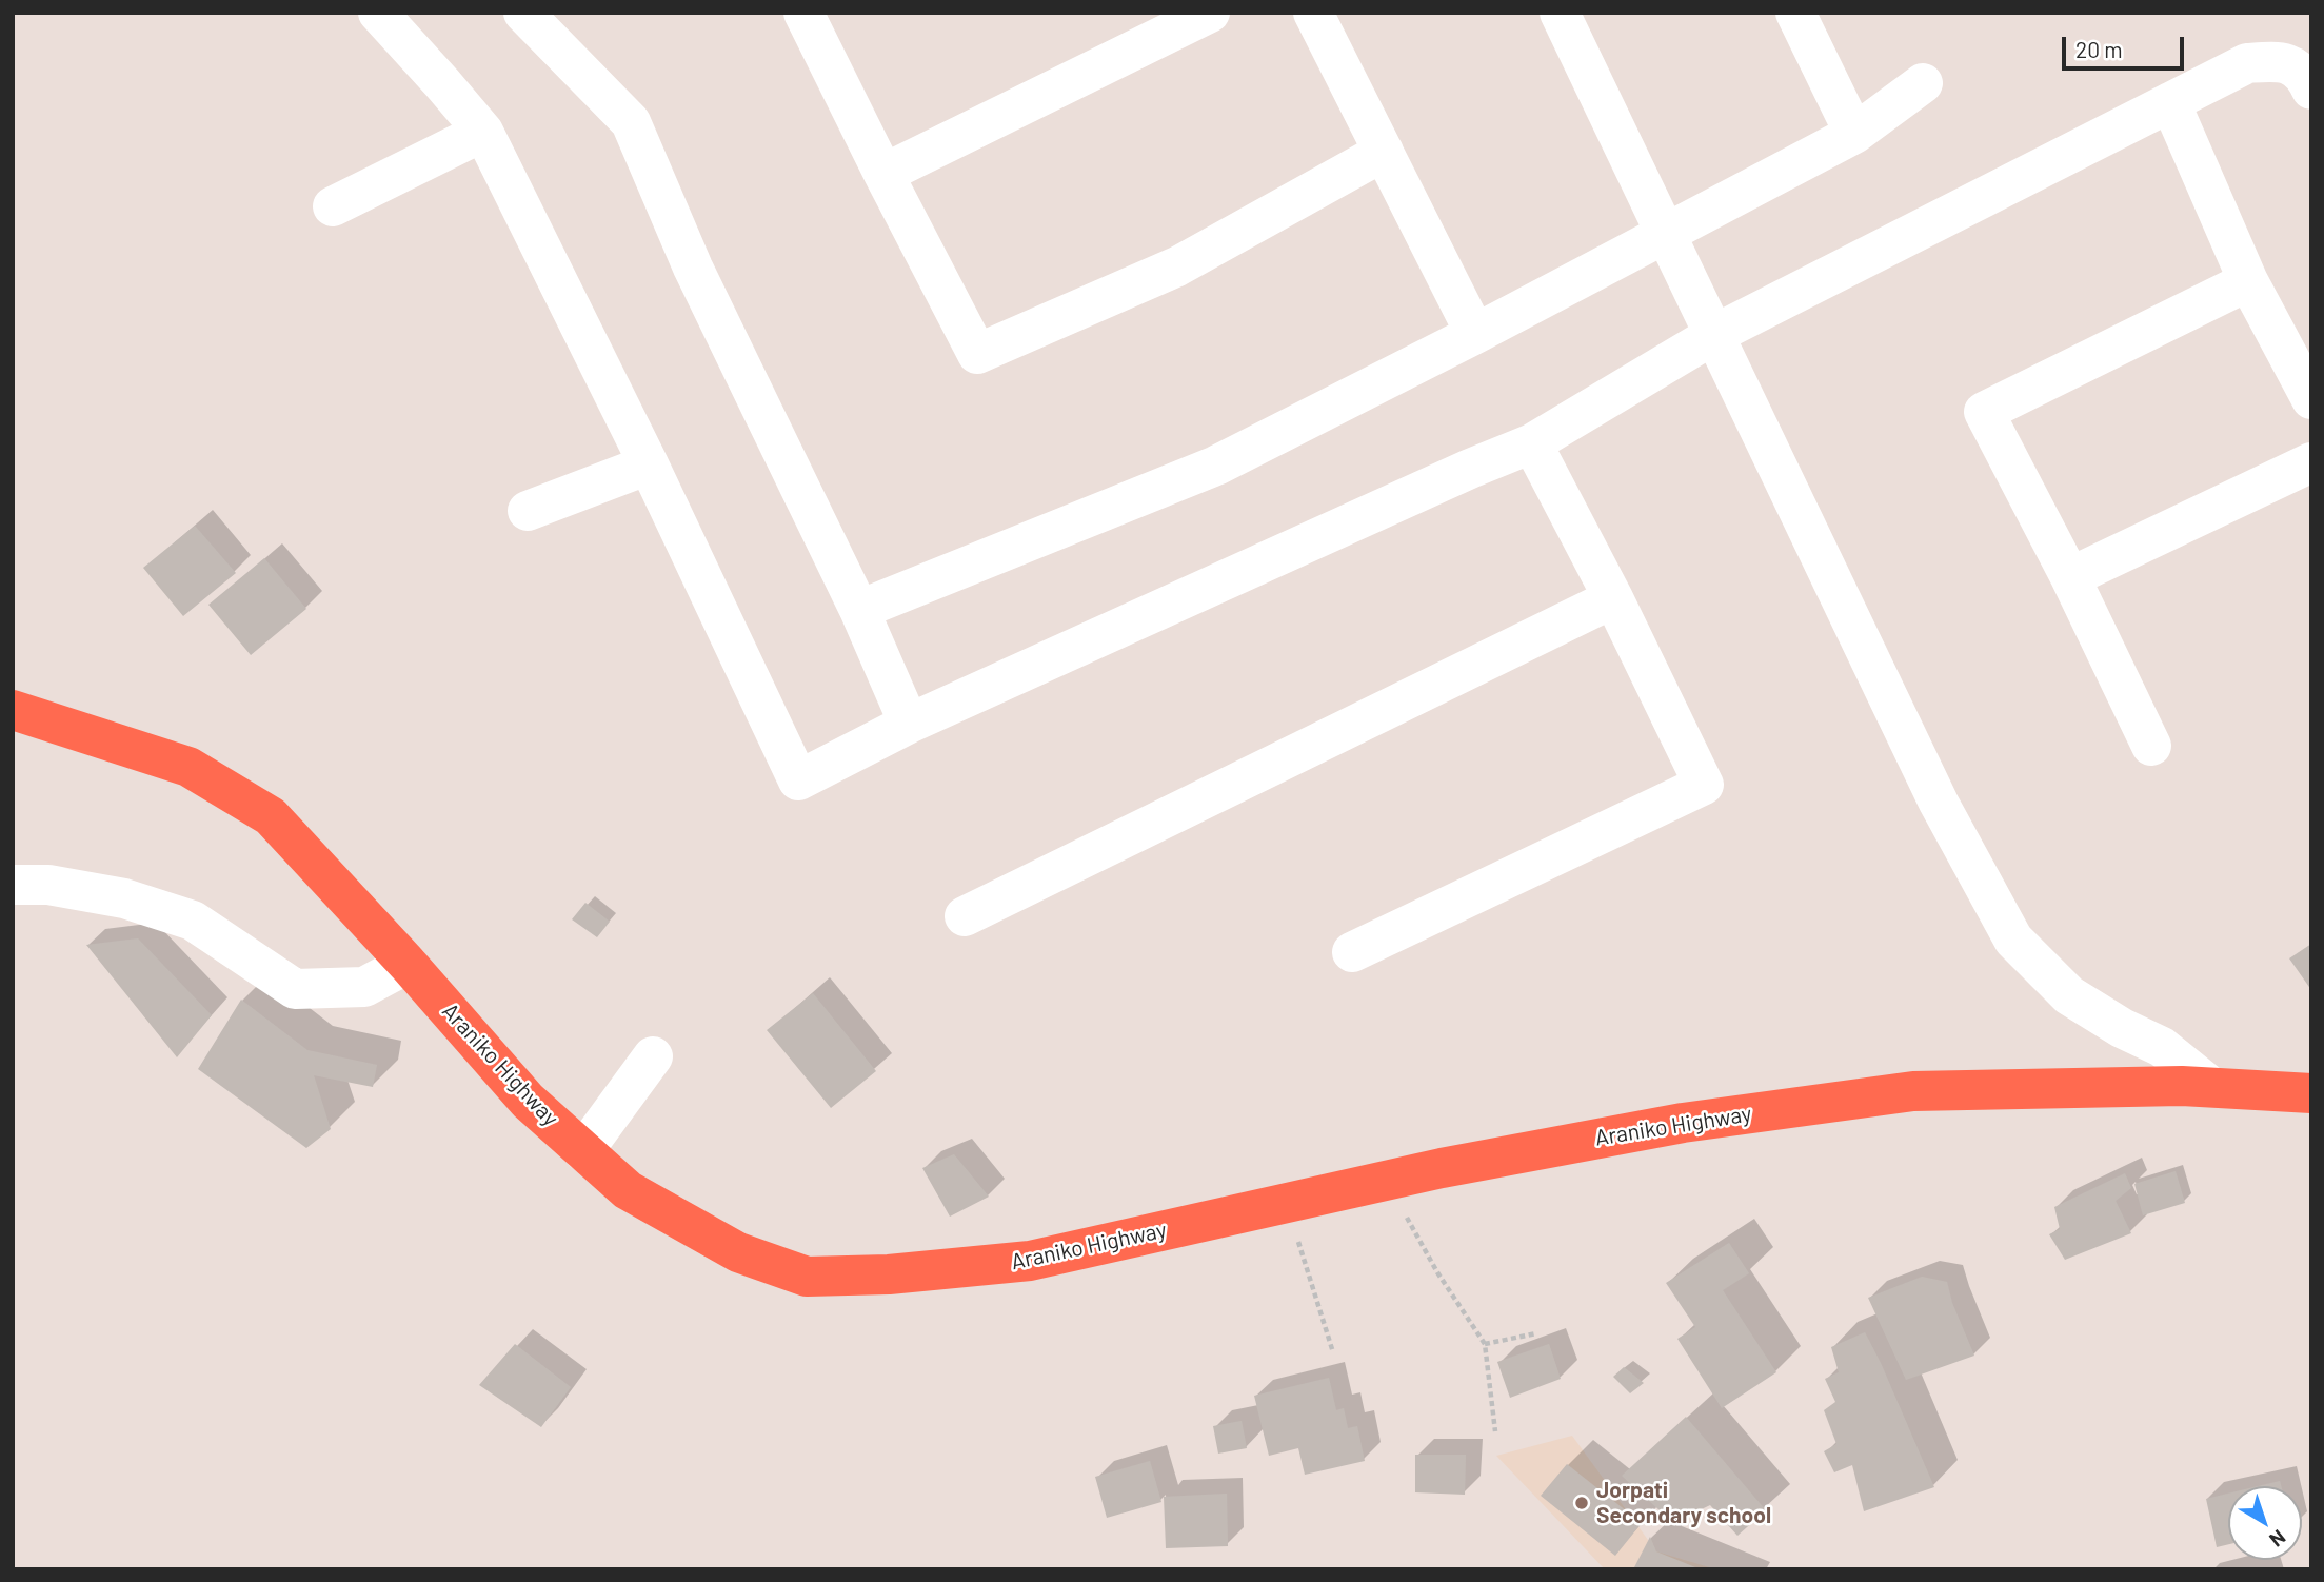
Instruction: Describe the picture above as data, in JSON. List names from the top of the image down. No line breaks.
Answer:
{"streets":{"highway":["Araniko Highway"]},"places":["Jorpati Secondary school"],"scale_bar":"20 m","north":"bottom right"}
